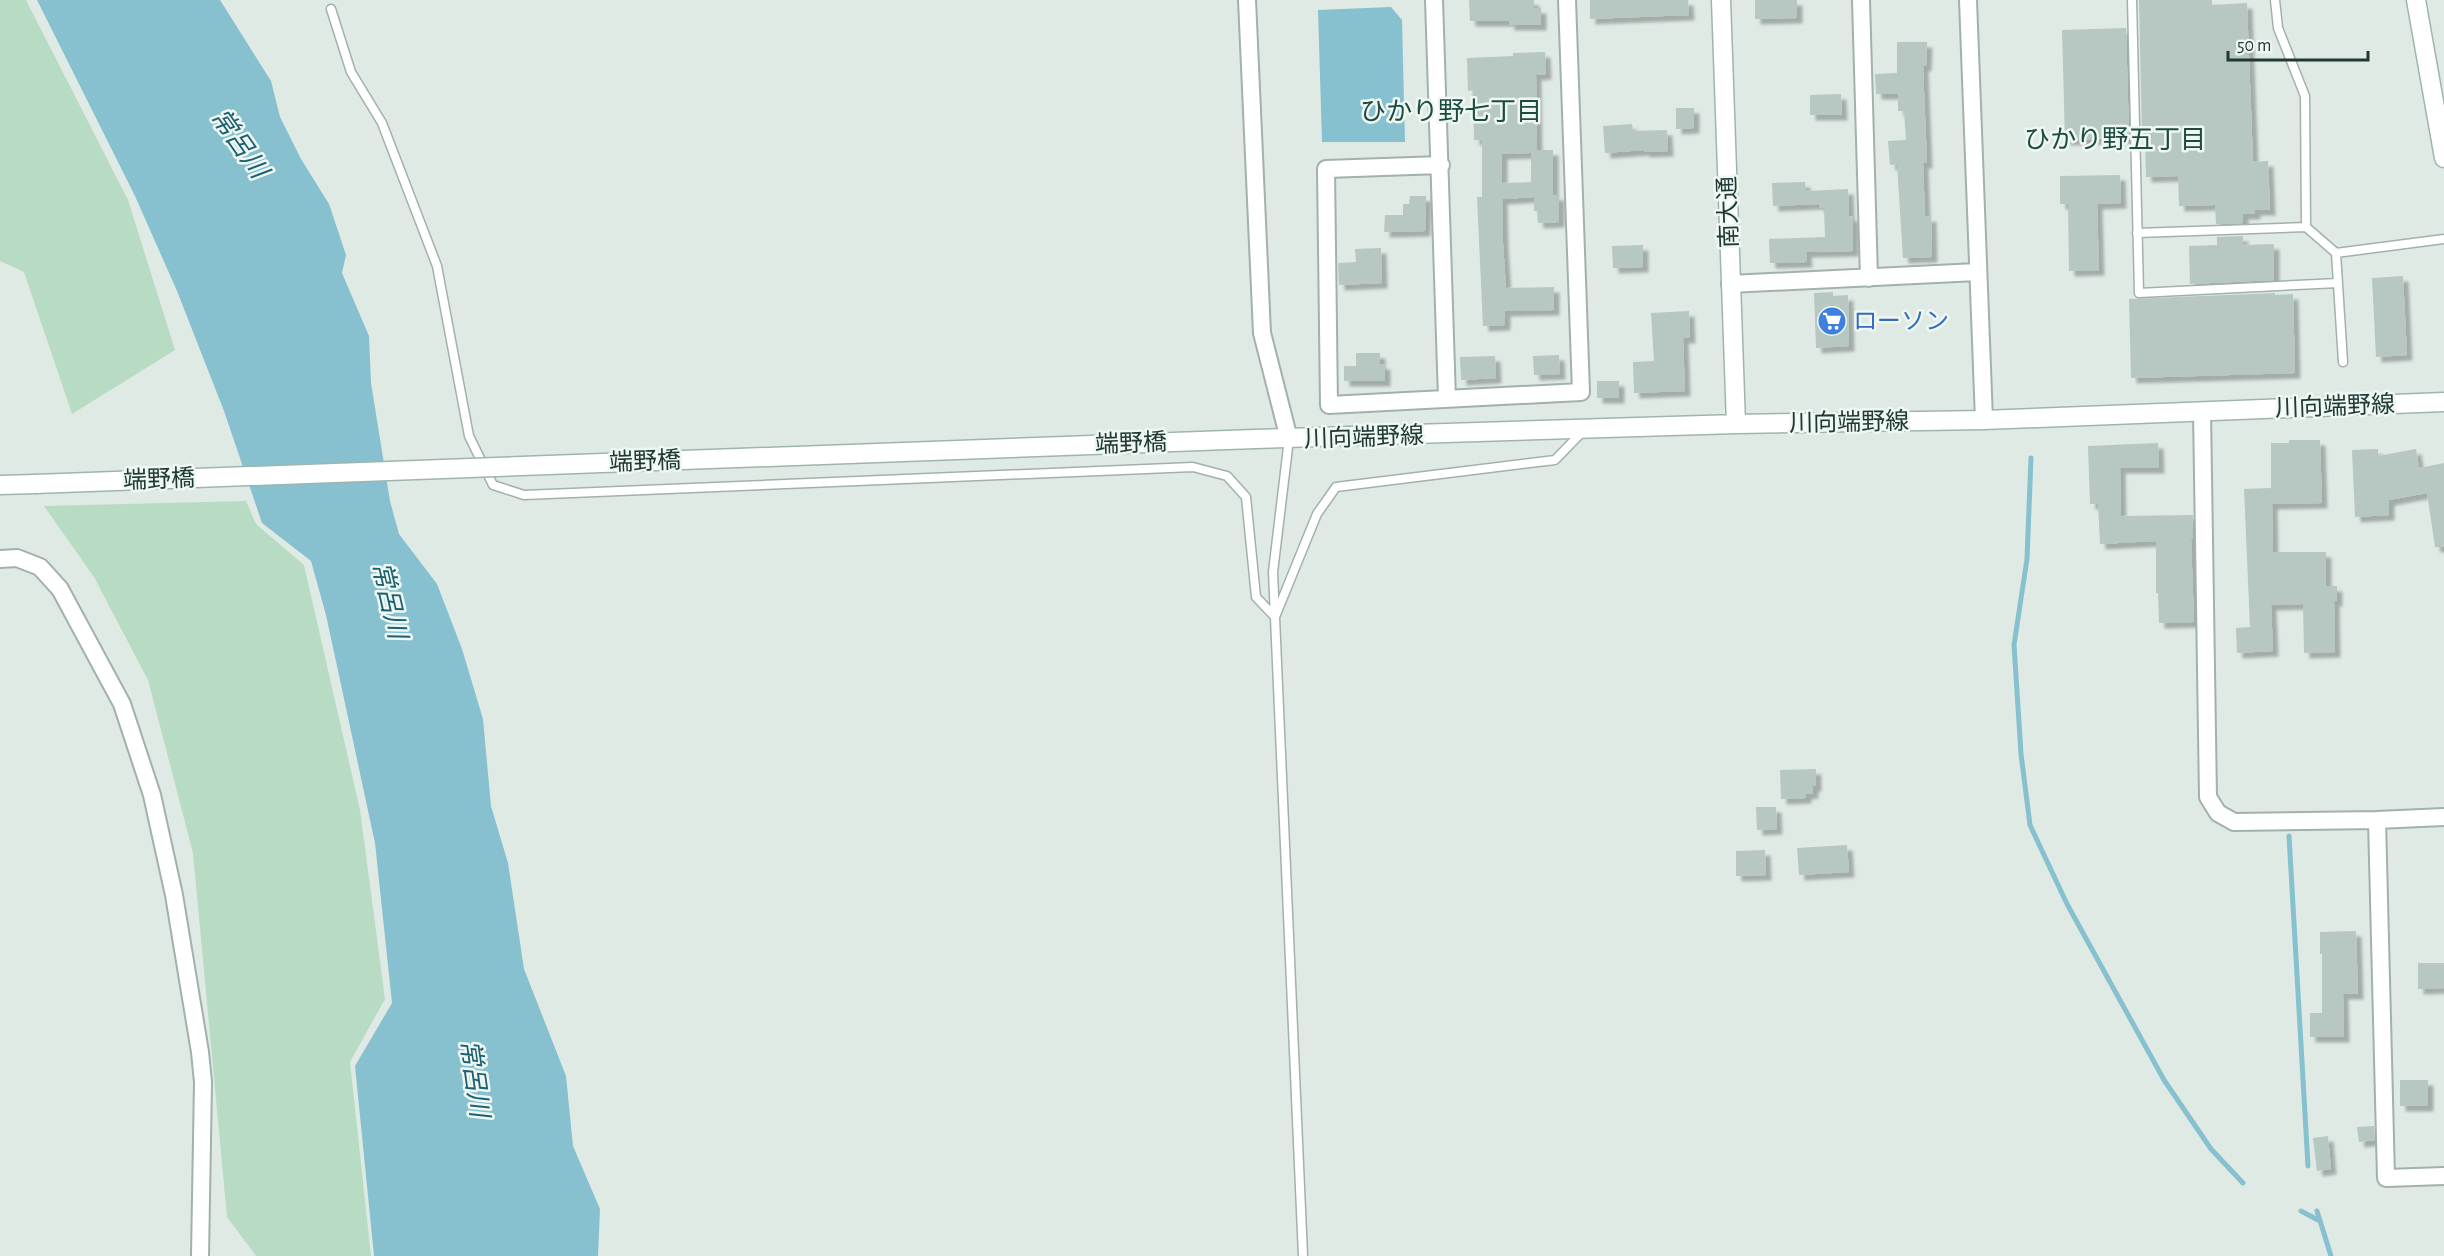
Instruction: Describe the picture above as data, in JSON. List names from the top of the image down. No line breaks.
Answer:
{"streets":{"main road":["南大通","川向端野線","端野橋"]},"crossings":[["南大通","川向端野線"],["川向端野線","端野橋"]],"districts":["ひかり野七丁目","ひかり野五丁目"],"water":["常呂川"],"places":{"supermarket":["ローソン"]},"scale_bar":"50 m"}
